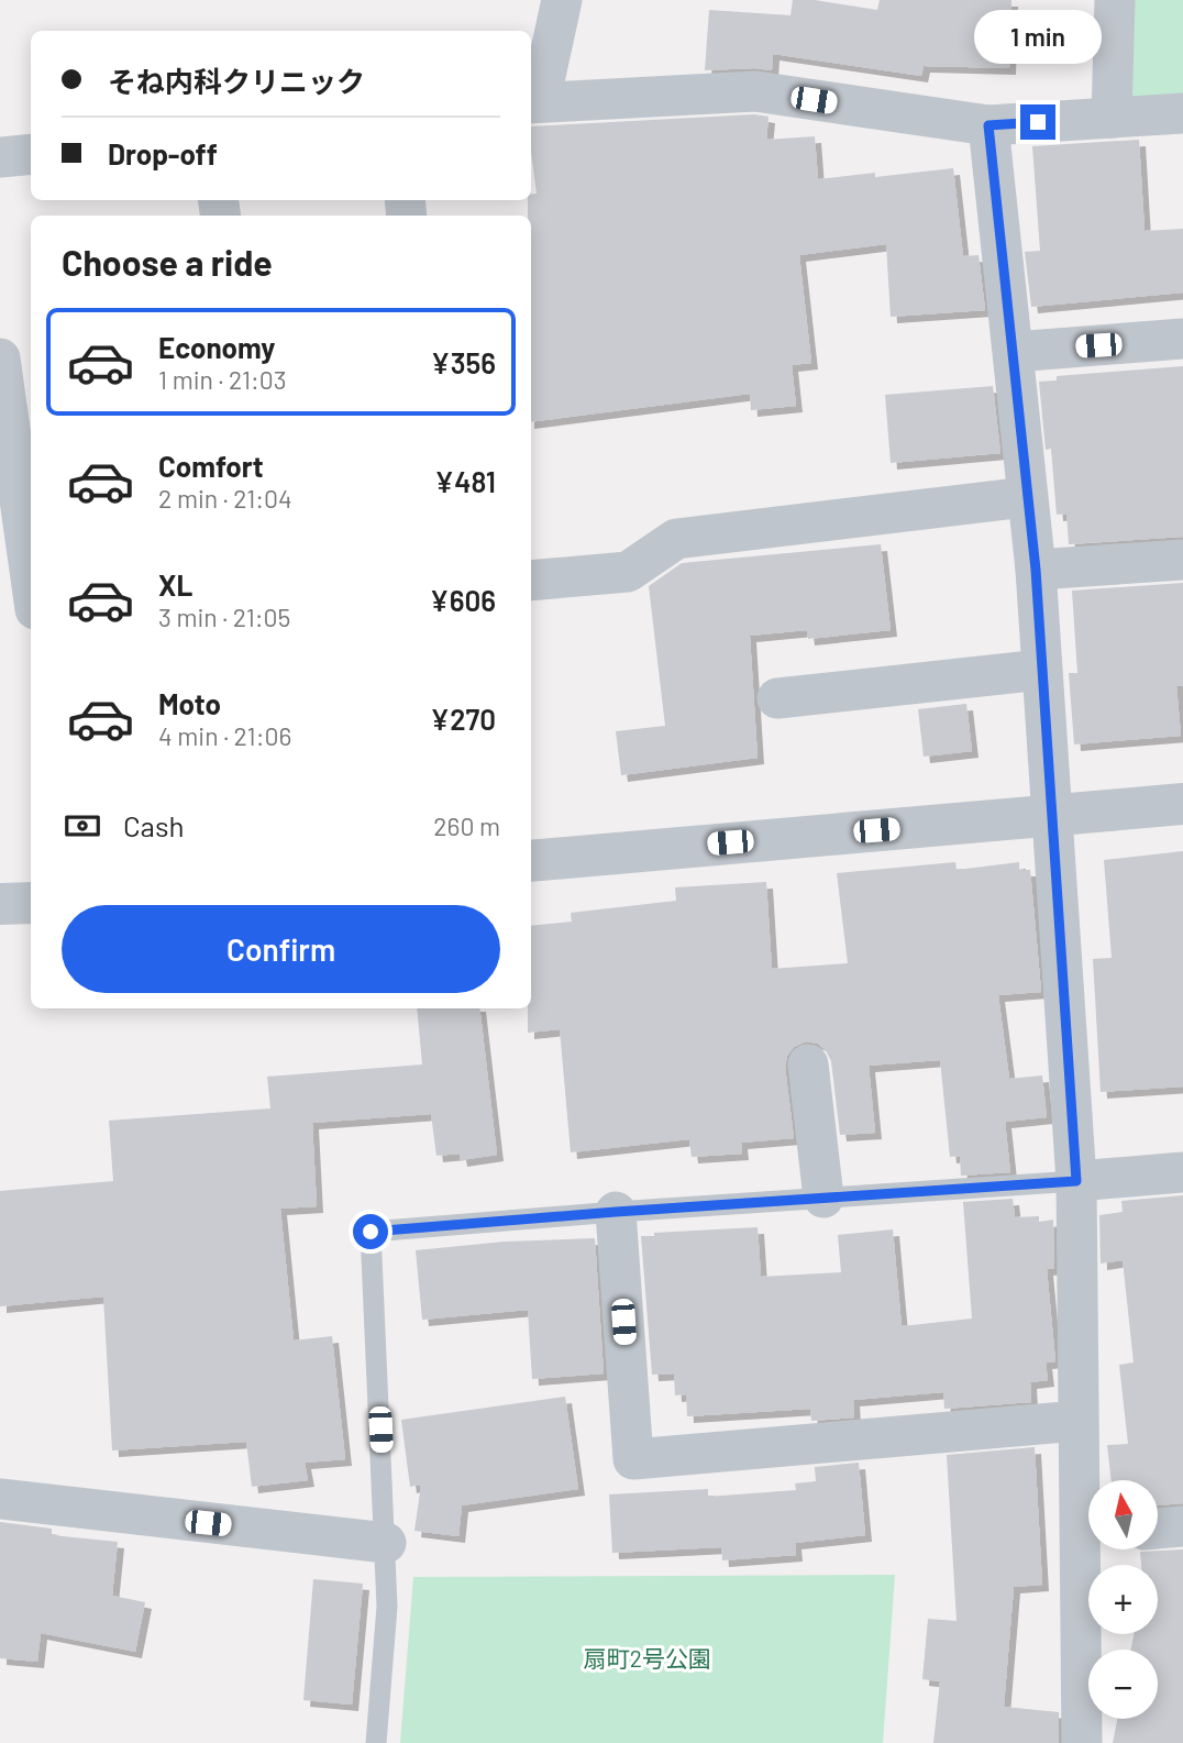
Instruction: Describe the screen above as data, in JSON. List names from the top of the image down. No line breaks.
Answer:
{"parks":["扇町2号公園"],"north":"top","page":{"bubble":"1 min","banner":["そね内科クリニック","Drop-off"],"heading":"Choose a ride","list":[{"name":"Economy","note":"1 min · 21:03","value":"¥356"},{"name":"Comfort","note":"2 min · 21:04","value":"¥481"},{"name":"XL","note":"3 min · 21:05","value":"¥606"},{"name":"Moto","note":"4 min · 21:06","value":"¥270"}],"pay":["Cash","260 m"],"buttons":"Confirm","map_buttons":["+","−"]}}
